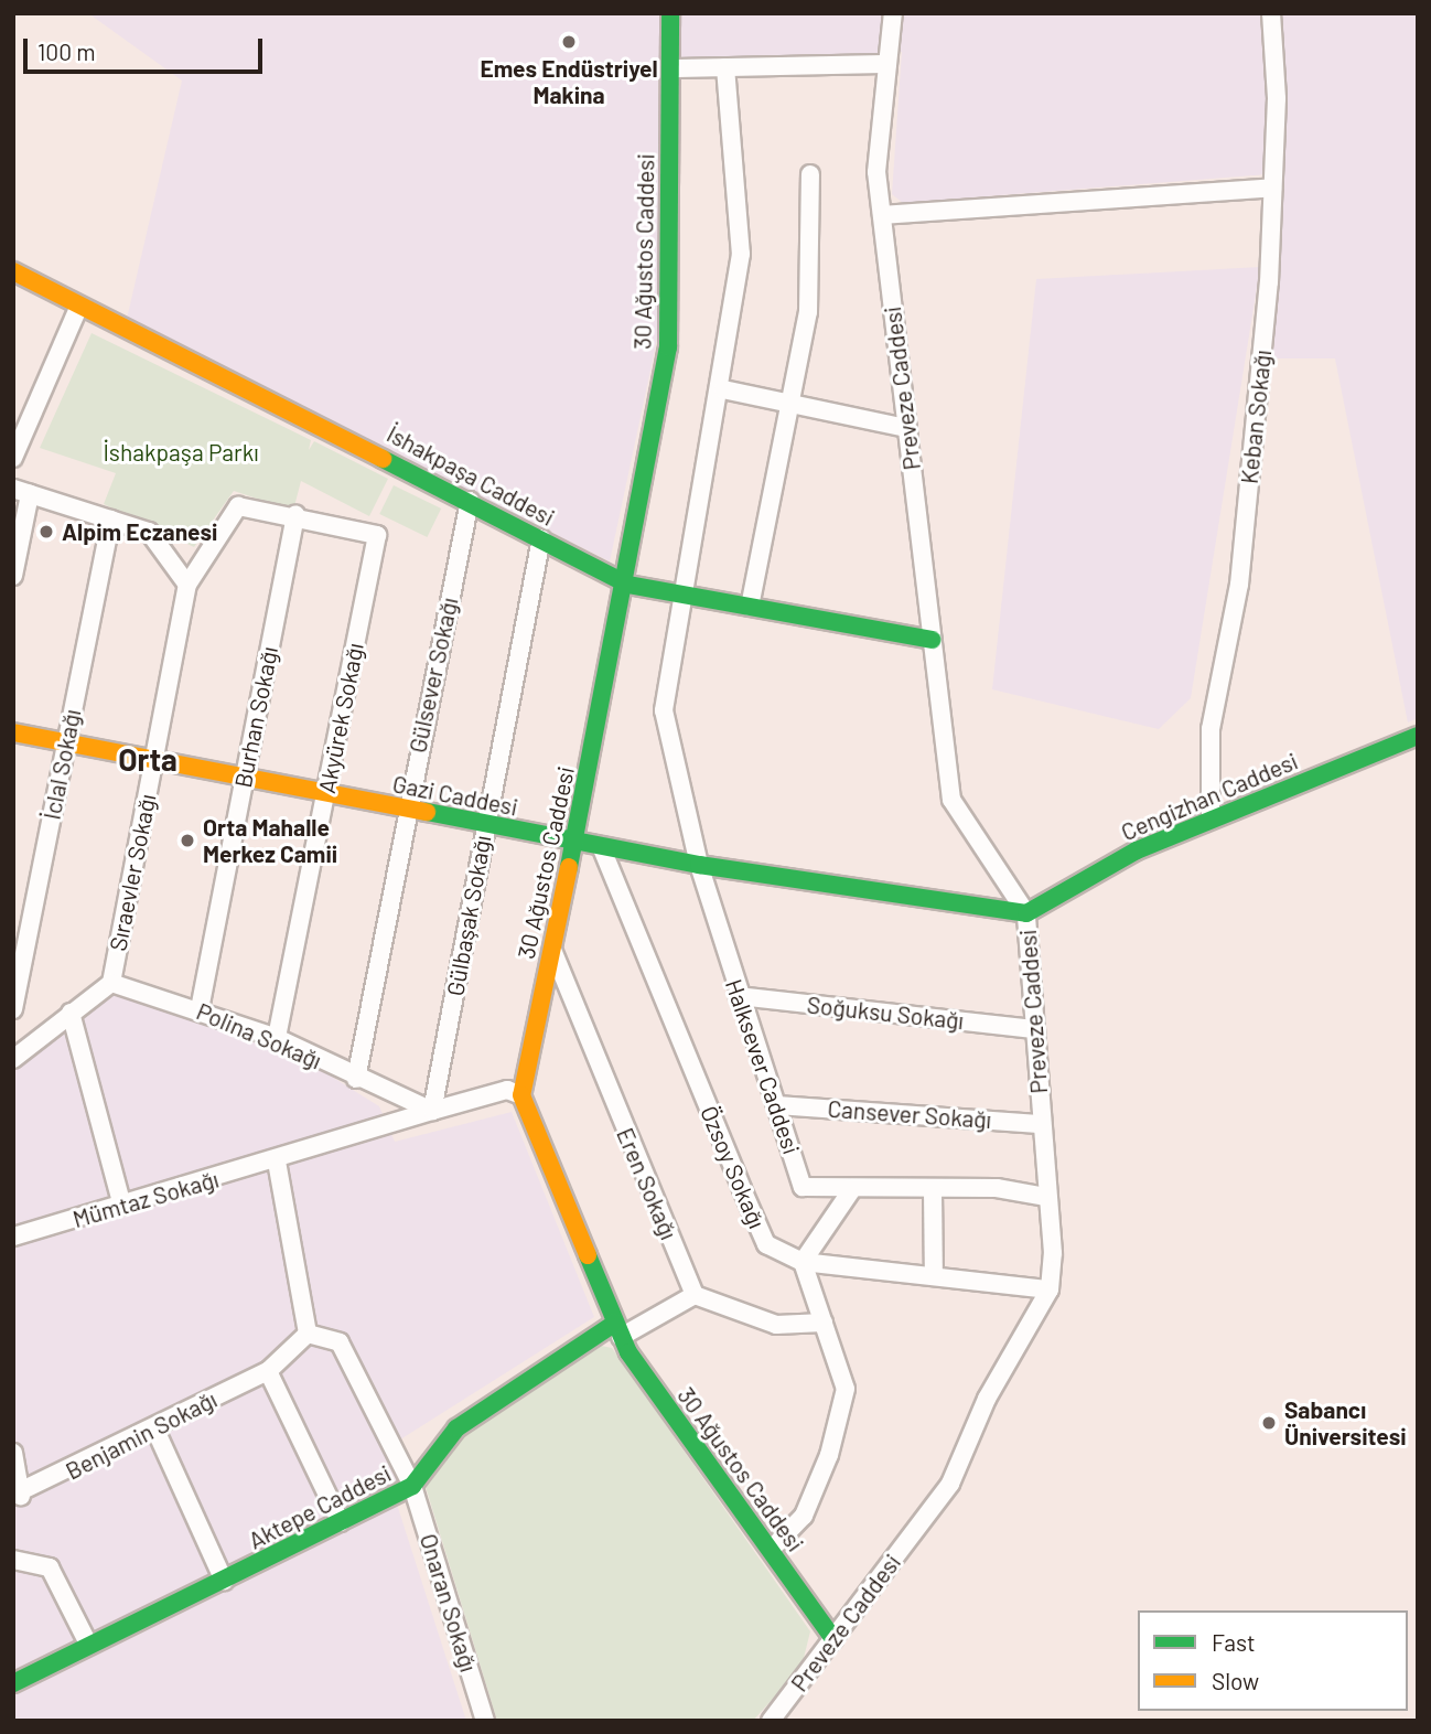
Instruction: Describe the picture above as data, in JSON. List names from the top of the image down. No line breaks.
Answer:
{"streets":{"street":["30 Ağustos Caddesi","Preveze Caddesi","Keban Sokağı","İshakpaşa Caddesi","Gülsever Sokağı","Burhan Sokağı","Akyürek Sokağı","İclal Sokağı","Gazi Caddesi","Cengizhan Caddesi","Sıraevler Sokağı","Gülbaşak Sokağı","Soğuksu Sokağı","Polina Sokağı","Halksever Caddesi","Cansever Sokağı","Özsoy Sokağı","Eren Sokağı","Mümtaz Sokağı","Benjamin Sokağı","Aktepe Caddesi","Onaran Sokağı"]},"crossings":[["30 Ağustos Caddesi","Preveze Caddesi"],["30 Ağustos Caddesi","İshakpaşa Caddesi"],["30 Ağustos Caddesi","Gazi Caddesi"],["30 Ağustos Caddesi","Eren Sokağı"],["30 Ağustos Caddesi","Aktepe Caddesi"],["Preveze Caddesi","İshakpaşa Caddesi"],["Preveze Caddesi","Gazi Caddesi"],["Preveze Caddesi","Cengizhan Caddesi"],["Preveze Caddesi","Soğuksu Sokağı"],["Preveze Caddesi","Halksever Caddesi"],["Preveze Caddesi","Cansever Sokağı"],["Preveze Caddesi","Özsoy Sokağı"],["Keban Sokağı","Cengizhan Caddesi"],["İshakpaşa Caddesi","Gülsever Sokağı"],["İshakpaşa Caddesi","Gülbaşak Sokağı"],["İshakpaşa Caddesi","Halksever Caddesi"],["Gülsever Sokağı","Gazi Caddesi"],["Gülsever Sokağı","Polina Sokağı"],["Burhan Sokağı","Gazi Caddesi"],["Burhan Sokağı","Sıraevler Sokağı"],["Burhan Sokağı","Polina Sokağı"],["Akyürek Sokağı","Gazi Caddesi"],["Akyürek Sokağı","Sıraevler Sokağı"],["Akyürek Sokağı","Polina Sokağı"],["İclal Sokağı","Gazi Caddesi"],["Gazi Caddesi","Cengizhan Caddesi"],["Gazi Caddesi","Sıraevler Sokağı"],["Gazi Caddesi","Gülbaşak Sokağı"],["Gazi Caddesi","Halksever Caddesi"],["Gazi Caddesi","Özsoy Sokağı"],["Sıraevler Sokağı","Polina Sokağı"],["Gülbaşak Sokağı","Polina Sokağı"],["Gülbaşak Sokağı","Mümtaz Sokağı"],["Soğuksu Sokağı","Halksever Caddesi"],["Polina Sokağı","Mümtaz Sokağı"],["Halksever Caddesi","Cansever Sokağı"],["Benjamin Sokağı","Onaran Sokağı"],["Aktepe Caddesi","Onaran Sokağı"]],"districts":["Orta"],"parks":["İshakpaşa Parkı"],"places":["Emes Endüstriyel Makina","Alpim Eczanesi","Orta Mahalle Merkez Camii","Sabancı Üniversitesi"],"legend":["Fast","Slow"],"scale_bar":"100 m"}
